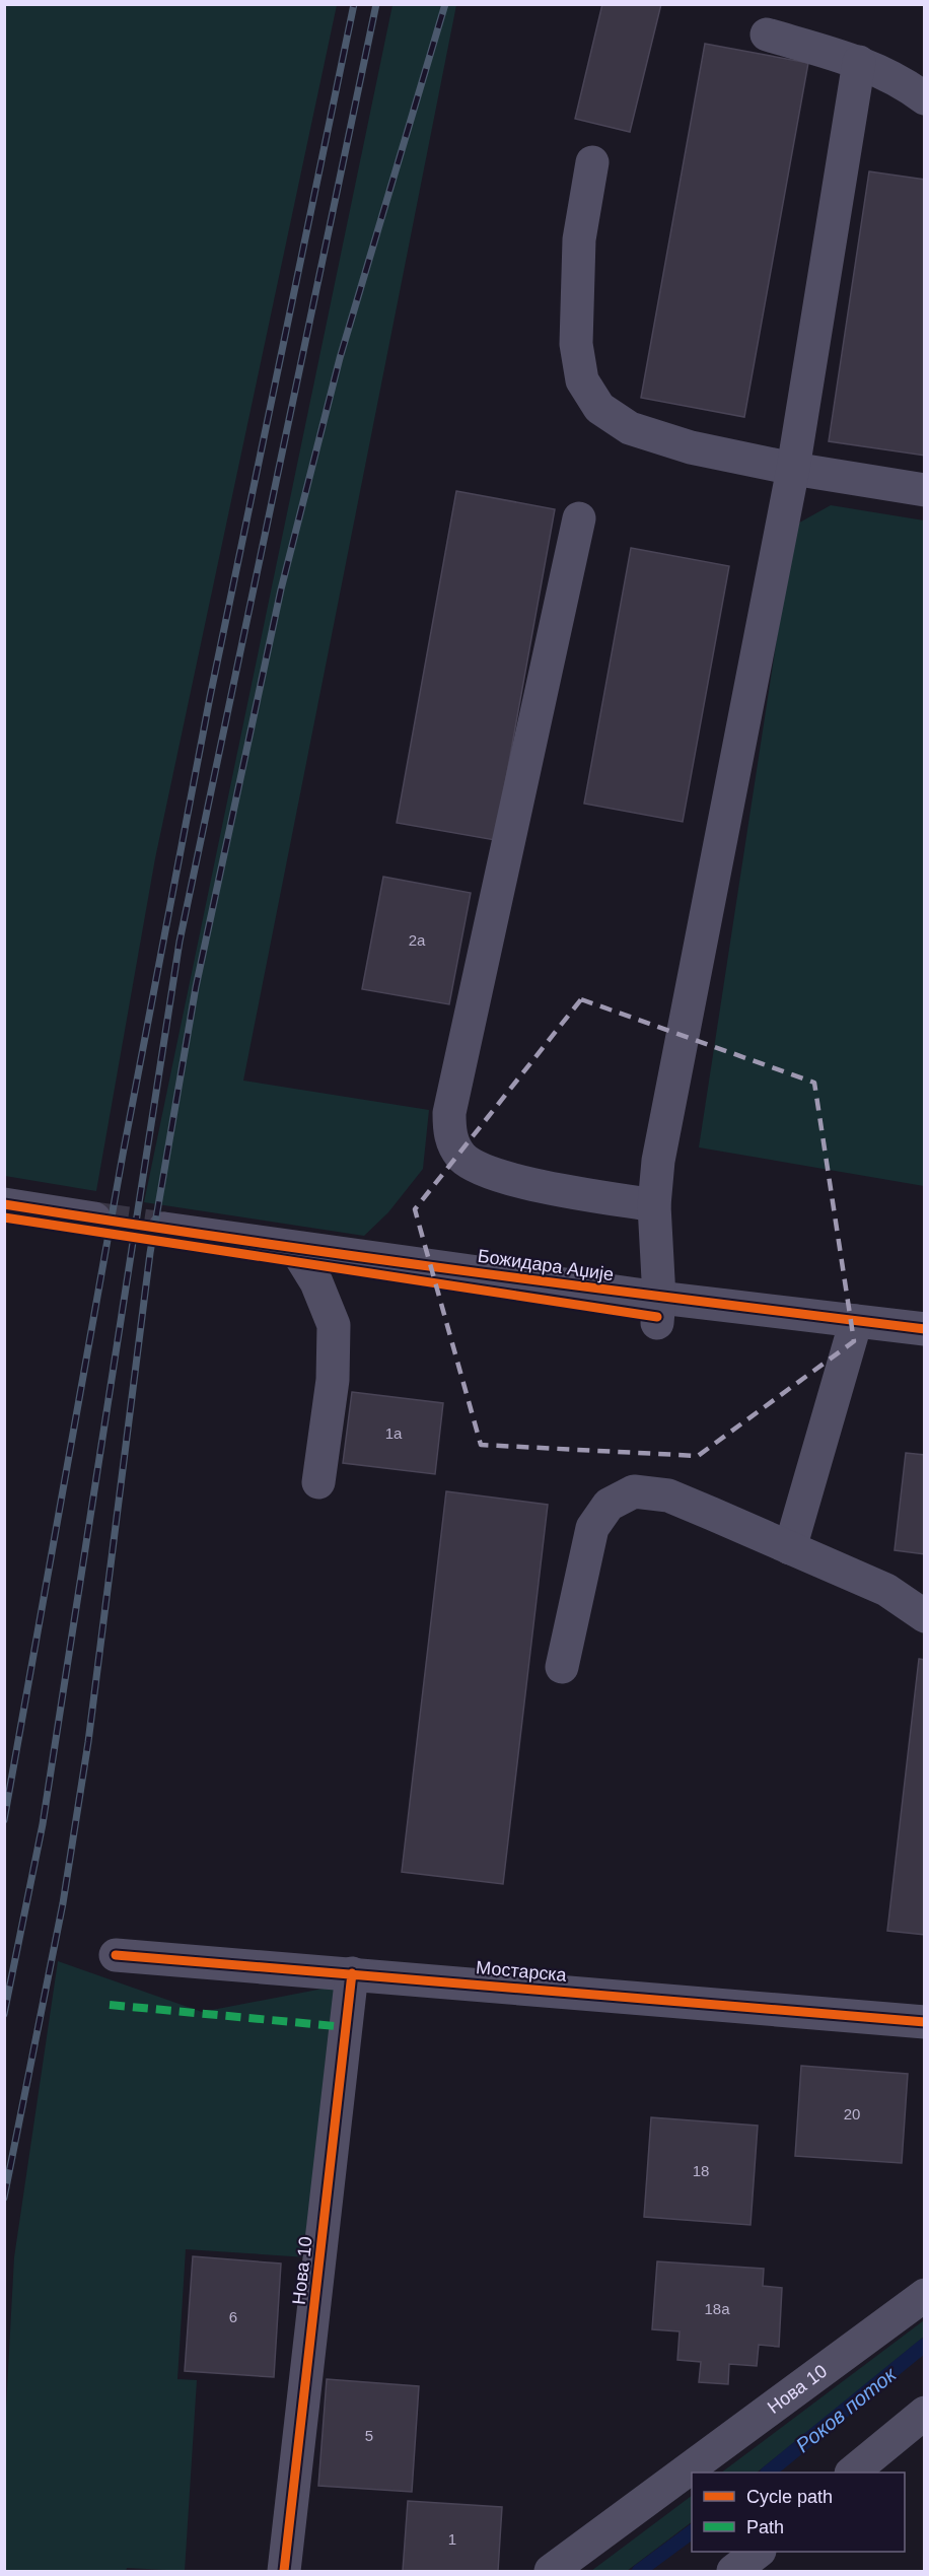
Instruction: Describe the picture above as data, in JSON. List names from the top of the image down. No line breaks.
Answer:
{"streets":{"street":["Божидара Аџије","Мостарска","Нова 10"]},"crossings":[["Мостарска","Нова 10"]],"water":["Роков поток"],"house_numbers":["2a","1a","20","18","18a","6","5","1"],"legend":["Cycle path","Path"]}
